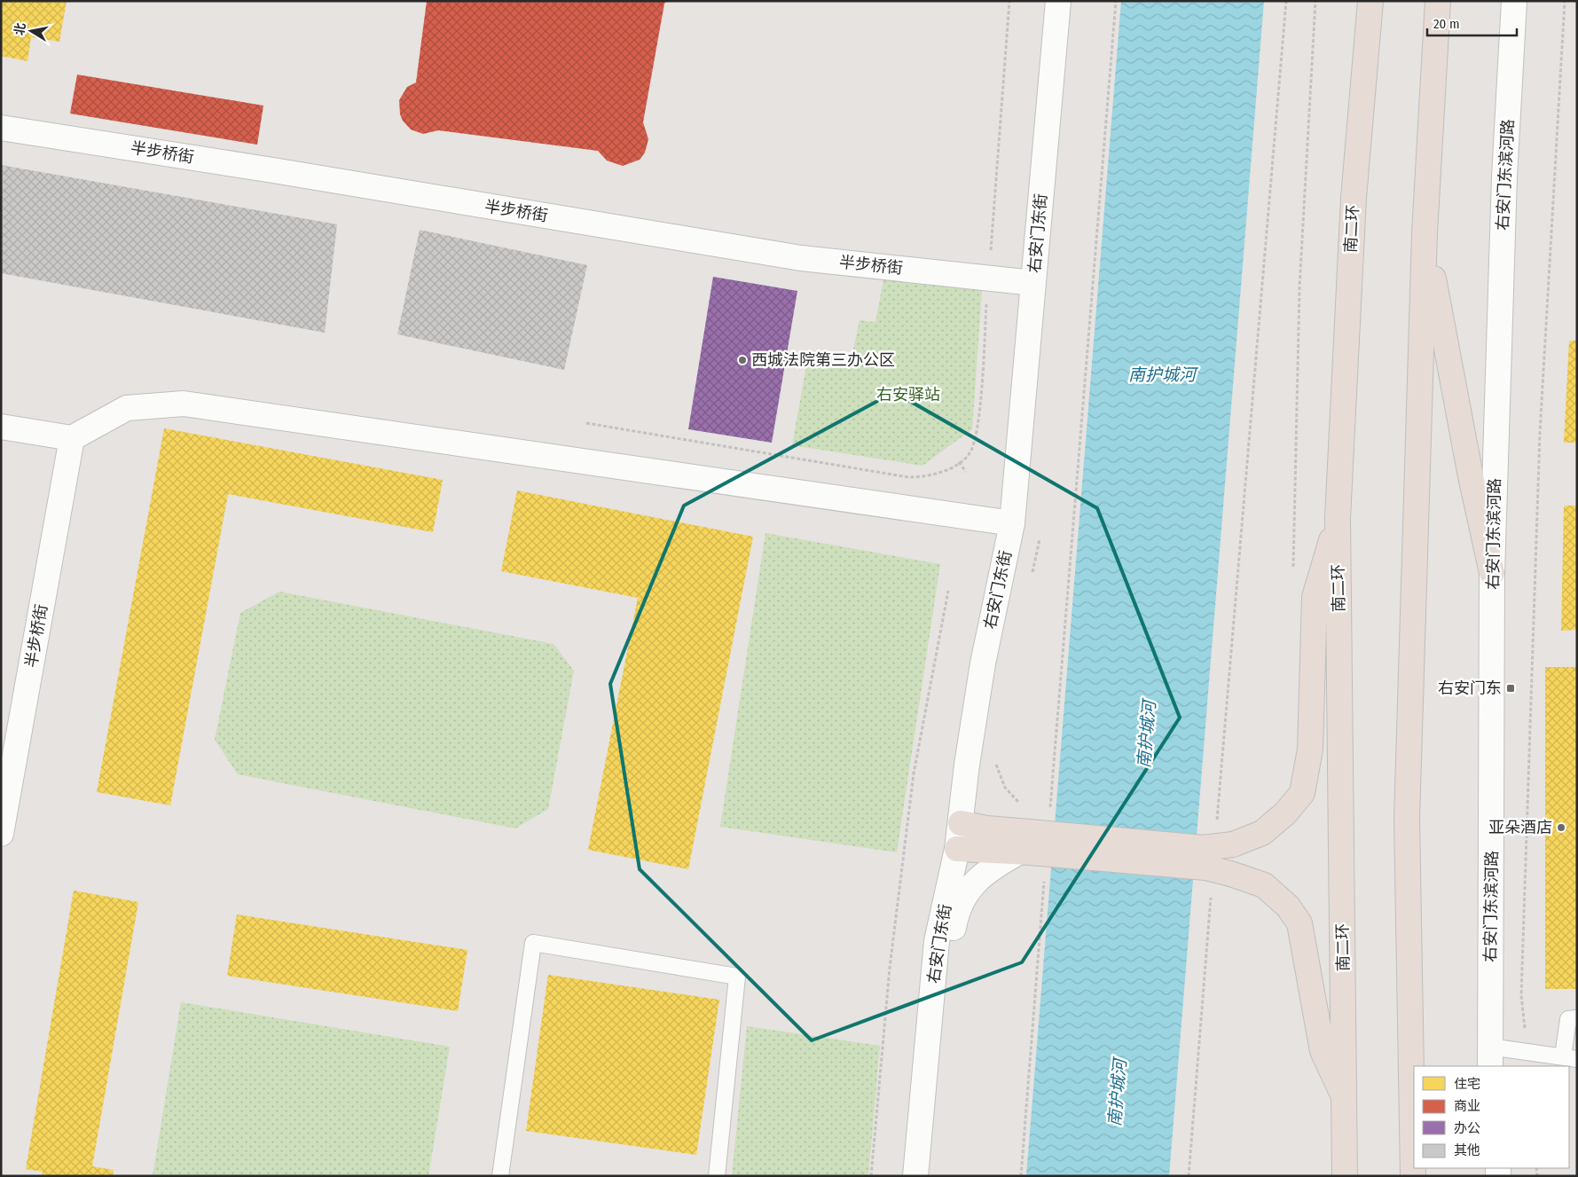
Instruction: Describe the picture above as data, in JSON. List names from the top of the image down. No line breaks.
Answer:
{"streets":{"highway":["南二环"],"street":["半步桥街","右安门东滨河路","右安门东街"]},"crossings":[["半步桥街","右安门东街"]],"water":["南护城河"],"parks":["右安驿站"],"places":{"other":["西城法院第三办公区","亚朵酒店"],"transit":["右安门东"]},"legend":["住宅","商业","办公","其他"],"scale_bar":"20 m","north":"left"}
